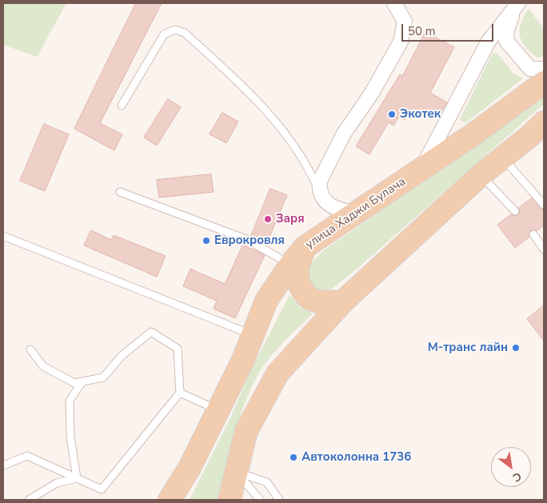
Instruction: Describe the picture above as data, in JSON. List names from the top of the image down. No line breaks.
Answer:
{"streets":{"main road":["улица Хаджи Булача"]},"places":["Экотек","Заря","Еврокровля","М-транс лайн","Автоколонна 1736"],"scale_bar":"50 m","north":"bottom right"}
